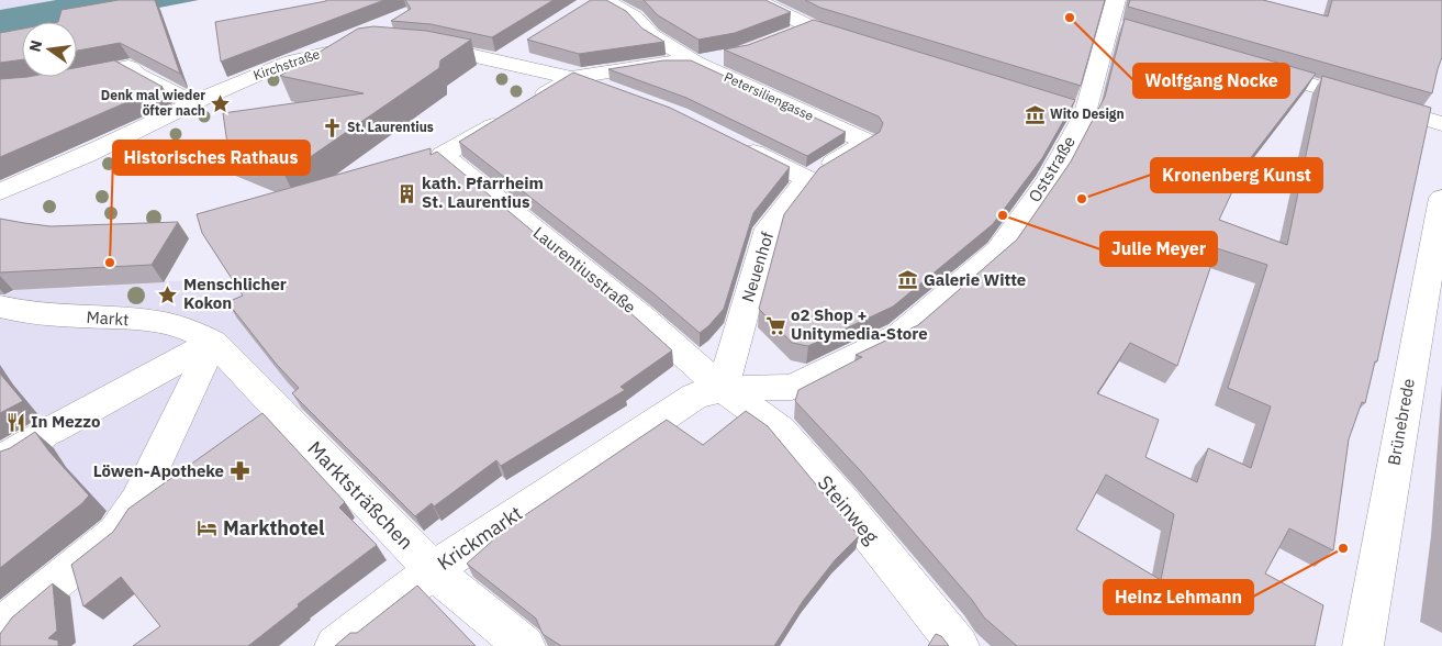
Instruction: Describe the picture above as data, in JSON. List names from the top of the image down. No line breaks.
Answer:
{"streets":{"street":["Kirchstraße","Petersiliengasse","Oststraße","Neuenhof","Laurentiusstraße","Markt","Brünebrede","Marktsträßchen","Steinweg","Krickmarkt"]},"crossings":[["Petersiliengasse","Neuenhof"],["Oststraße","Krickmarkt"],["Neuenhof","Laurentiusstraße"],["Neuenhof","Steinweg"],["Neuenhof","Krickmarkt"],["Laurentiusstraße","Steinweg"],["Laurentiusstraße","Krickmarkt"],["Markt","Marktsträßchen"],["Marktsträßchen","Krickmarkt"],["Steinweg","Krickmarkt"]],"places":{"other":["Wolfgang Nocke","Kronenberg Kunst","Julie Meyer","Historisches Rathaus","Heinz Lehmann"],"place":["Denk mal wieder öfter nach","Menschlicher Kokon"],"museum":["Wito Design","Galerie Witte"],"church":["St. Laurentius"],"building":["kath. Pfarrheim St. Laurentius"],"supermarket":["o2 Shop + Unitymedia-Store"],"restaurant":["In Mezzo"],"pharmacy":["Löwen-Apotheke"],"hotel":["Markthotel"]},"north":"left"}
